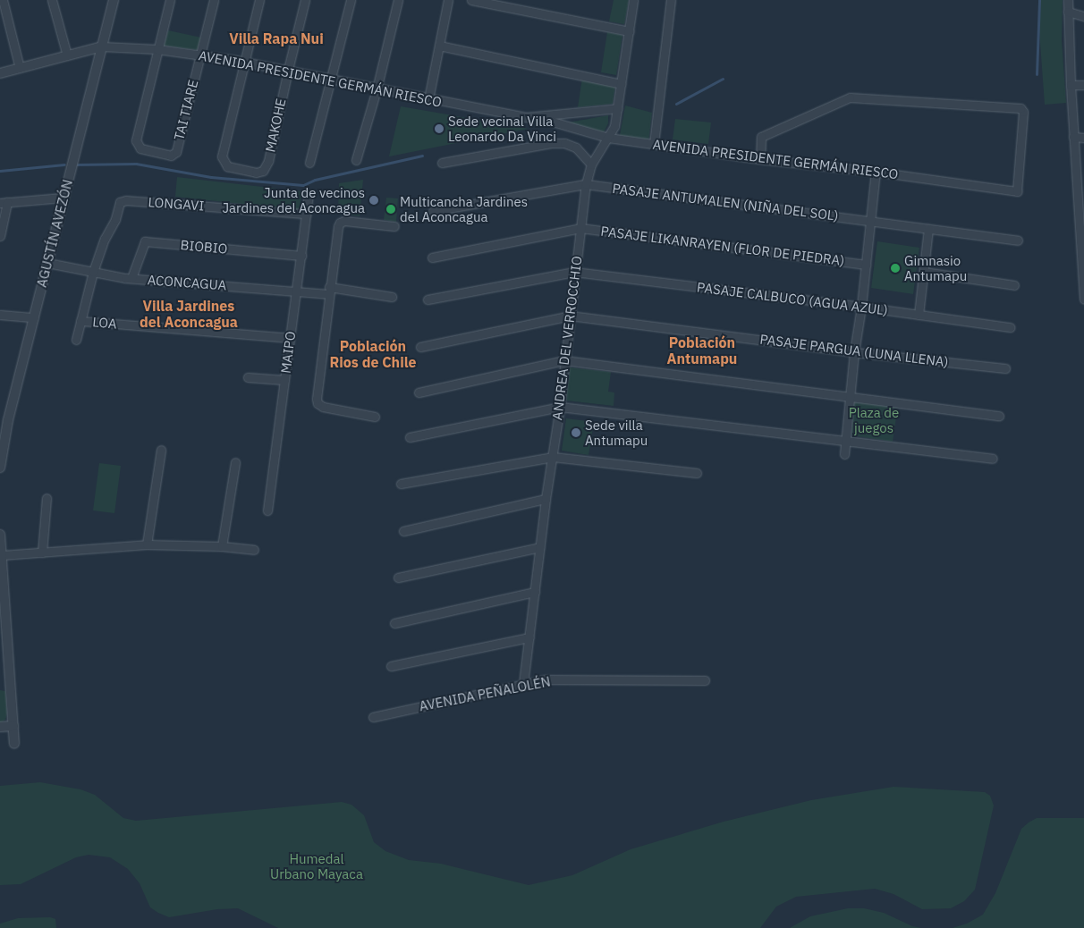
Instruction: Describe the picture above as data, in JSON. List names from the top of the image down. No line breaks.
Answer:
{"streets":{"street":["AVENIDA PRESIDENTE GERMÁN RIESCO","TAI TIARE","MAKOHE","PASAJE ANTUMALEN (NIÑA DEL SOL)","LONGAVI","AGUSTÍN AVEZÓN","PASAJE LIKANRAYEN (FLOR DE PIEDRA)","BIOBIO","ACONCAGUA","PASAJE CALBUCO (AGUA AZUL)","LOA","ANDREA DEL VERROCCHIO","PASAJE PARGUA (LUNA LLENA)","MAIPO","AVENIDA PEÑALOLÉN"]},"crossings":[["AVENIDA PRESIDENTE GERMÁN RIESCO","TAI TIARE"],["AVENIDA PRESIDENTE GERMÁN RIESCO","MAKOHE"],["AVENIDA PRESIDENTE GERMÁN RIESCO","AGUSTÍN AVEZÓN"],["AVENIDA PRESIDENTE GERMÁN RIESCO","ANDREA DEL VERROCCHIO"],["PASAJE ANTUMALEN (NIÑA DEL SOL)","ANDREA DEL VERROCCHIO"],["LONGAVI","ACONCAGUA"],["LONGAVI","MAIPO"],["AGUSTÍN AVEZÓN","ACONCAGUA"],["PASAJE LIKANRAYEN (FLOR DE PIEDRA)","ANDREA DEL VERROCCHIO"],["BIOBIO","ACONCAGUA"],["BIOBIO","MAIPO"],["ACONCAGUA","MAIPO"],["PASAJE CALBUCO (AGUA AZUL)","ANDREA DEL VERROCCHIO"],["LOA","MAIPO"],["ANDREA DEL VERROCCHIO","PASAJE PARGUA (LUNA LLENA)"],["ANDREA DEL VERROCCHIO","AVENIDA PEÑALOLÉN"]],"districts":["Villa Rapa Nui","Villa Jardines del Aconcagua","Población Antumapu","Población Rios de Chile"],"parks":["Plaza de juegos","Humedal Urbano Mayaca"],"places":["Sede vecinal Villa Leonardo Da Vinci","Junta de vecinos Jardines del Aconcagua","Multicancha Jardines del Aconcagua","Gimnasio Antumapu","Sede villa Antumapu"]}
